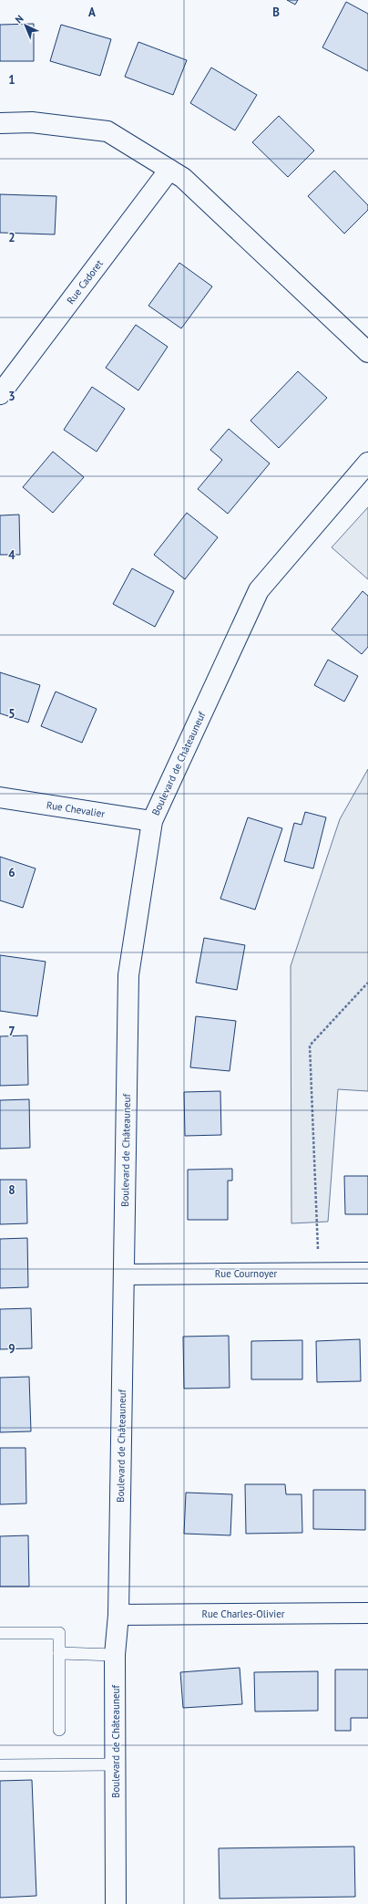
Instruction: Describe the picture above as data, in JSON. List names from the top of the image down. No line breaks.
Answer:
{"streets":{"street":["Rue Cadoret","Boulevard de Châteauneuf","Rue Chevalier","Rue Cournoyer","Rue Charles-Olivier"]},"crossings":[["Boulevard de Châteauneuf","Rue Chevalier"],["Boulevard de Châteauneuf","Rue Cournoyer"],["Boulevard de Châteauneuf","Rue Charles-Olivier"]],"north":"top left","grid":{"columns":["A","B"],"rows":["1","2","3","4","5","6","7","8","9"]}}
